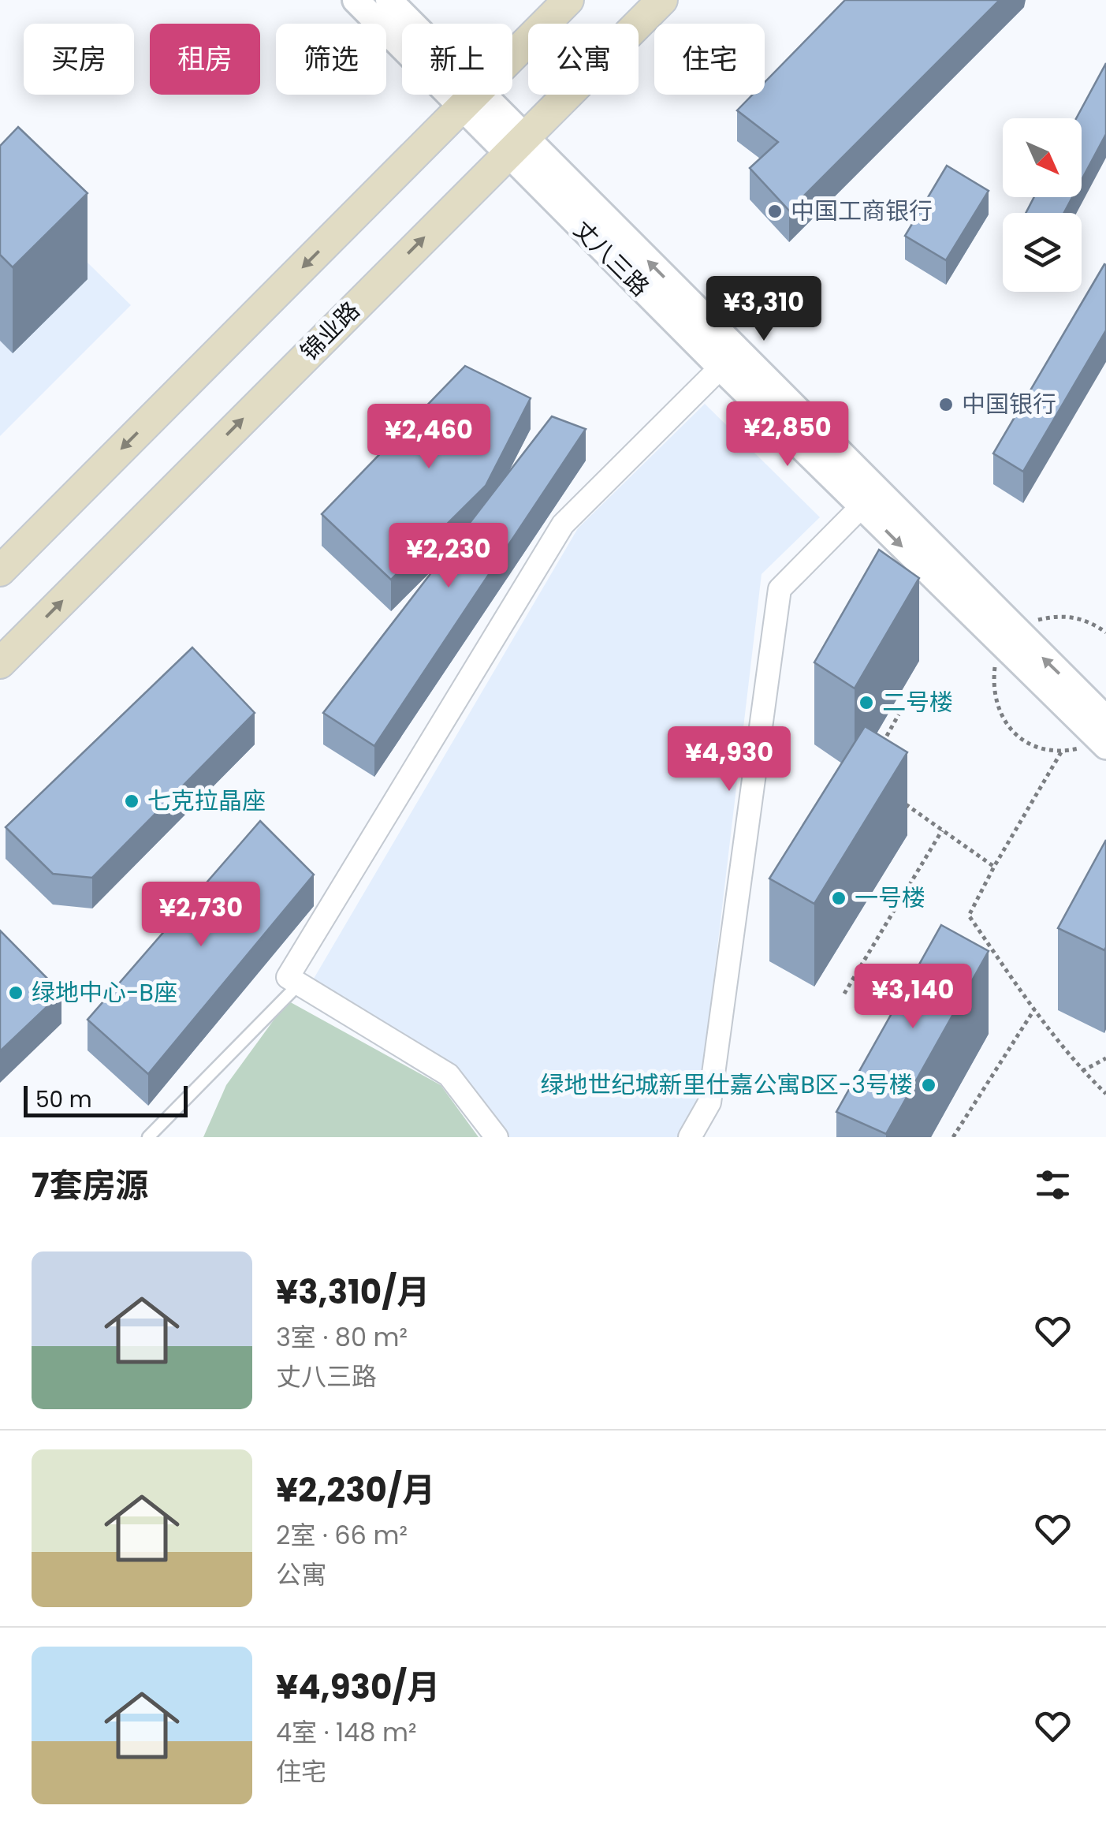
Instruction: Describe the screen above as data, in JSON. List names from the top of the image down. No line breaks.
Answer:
{"streets":{"main road":["锦业路"],"street":["丈八三路"]},"crossings":[["丈八三路","锦业路"]],"places":["中国工商银行","中国银行","二号楼","七克拉晶座","一号楼","绿地中心-B座","绿地世纪城新里仕嘉公寓B区-3号楼"],"scale_bar":"50 m","north":"bottom right","page":{"chip":["买房","租房","筛选","新上","公寓","住宅"],"price":["¥3,310","¥2,850","¥2,460","¥2,230","¥4,930","¥2,730","¥3,140"],"scale":"50 m","heading":"7套房源","list":[{"name":"¥3,310/月","note":"3室 · 80 m² · 丈八三路"},{"name":"¥2,230/月","note":"2室 · 66 m² · 公寓"},{"name":"¥4,930/月","note":"4室 · 148 m² · 住宅"}]}}
